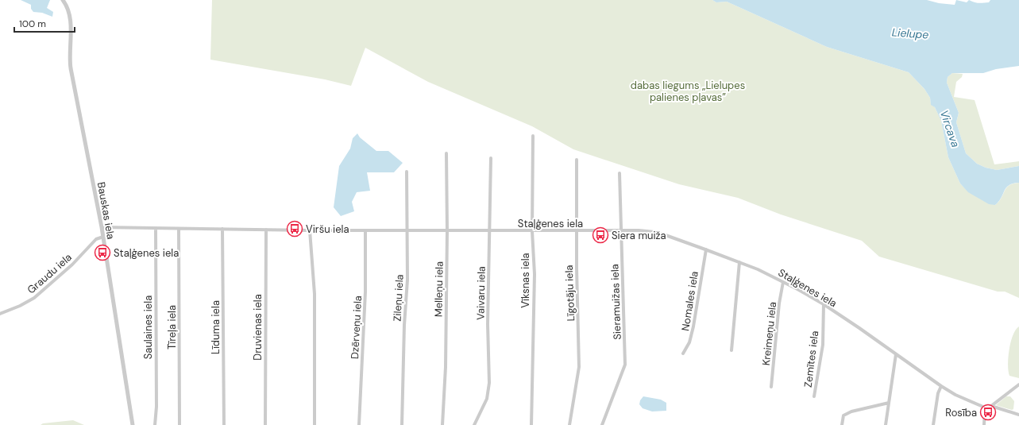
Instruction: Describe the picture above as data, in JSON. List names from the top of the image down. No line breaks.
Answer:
{"streets":{"street":["Bauskas iela","Staļģenes iela","Graudu iela","Vīksnas iela","Melleņu iela","Vaivaru iela","Līgotāju iela","Zileņu iela","Nomales iela","Sieramuižas iela","Saulaines iela","Tīreļa iela","Līduma iela","Druvienas iela","Dzērveņu iela","Kreimeņu iela","Zemītes iela"]},"crossings":[["Bauskas iela","Staļģenes iela"],["Bauskas iela","Graudu iela"],["Staļģenes iela","Vīksnas iela"],["Staļģenes iela","Melleņu iela"],["Staļģenes iela","Vaivaru iela"],["Staļģenes iela","Līgotāju iela"],["Staļģenes iela","Zileņu iela"],["Staļģenes iela","Nomales iela"],["Staļģenes iela","Sieramuižas iela"],["Staļģenes iela","Saulaines iela"],["Staļģenes iela","Tīreļa iela"],["Staļģenes iela","Līduma iela"],["Staļģenes iela","Druvienas iela"],["Staļģenes iela","Dzērveņu iela"],["Staļģenes iela","Kreimeņu iela"],["Staļģenes iela","Zemītes iela"]],"water":["Lielupe","Vircava"],"parks":["dabas liegums „Lielupes palienes pļavas”"],"places":{"bus stop":["Viršu iela","Siera muiža","Staļģenes iela","Rosība"]},"scale_bar":"100 m"}
